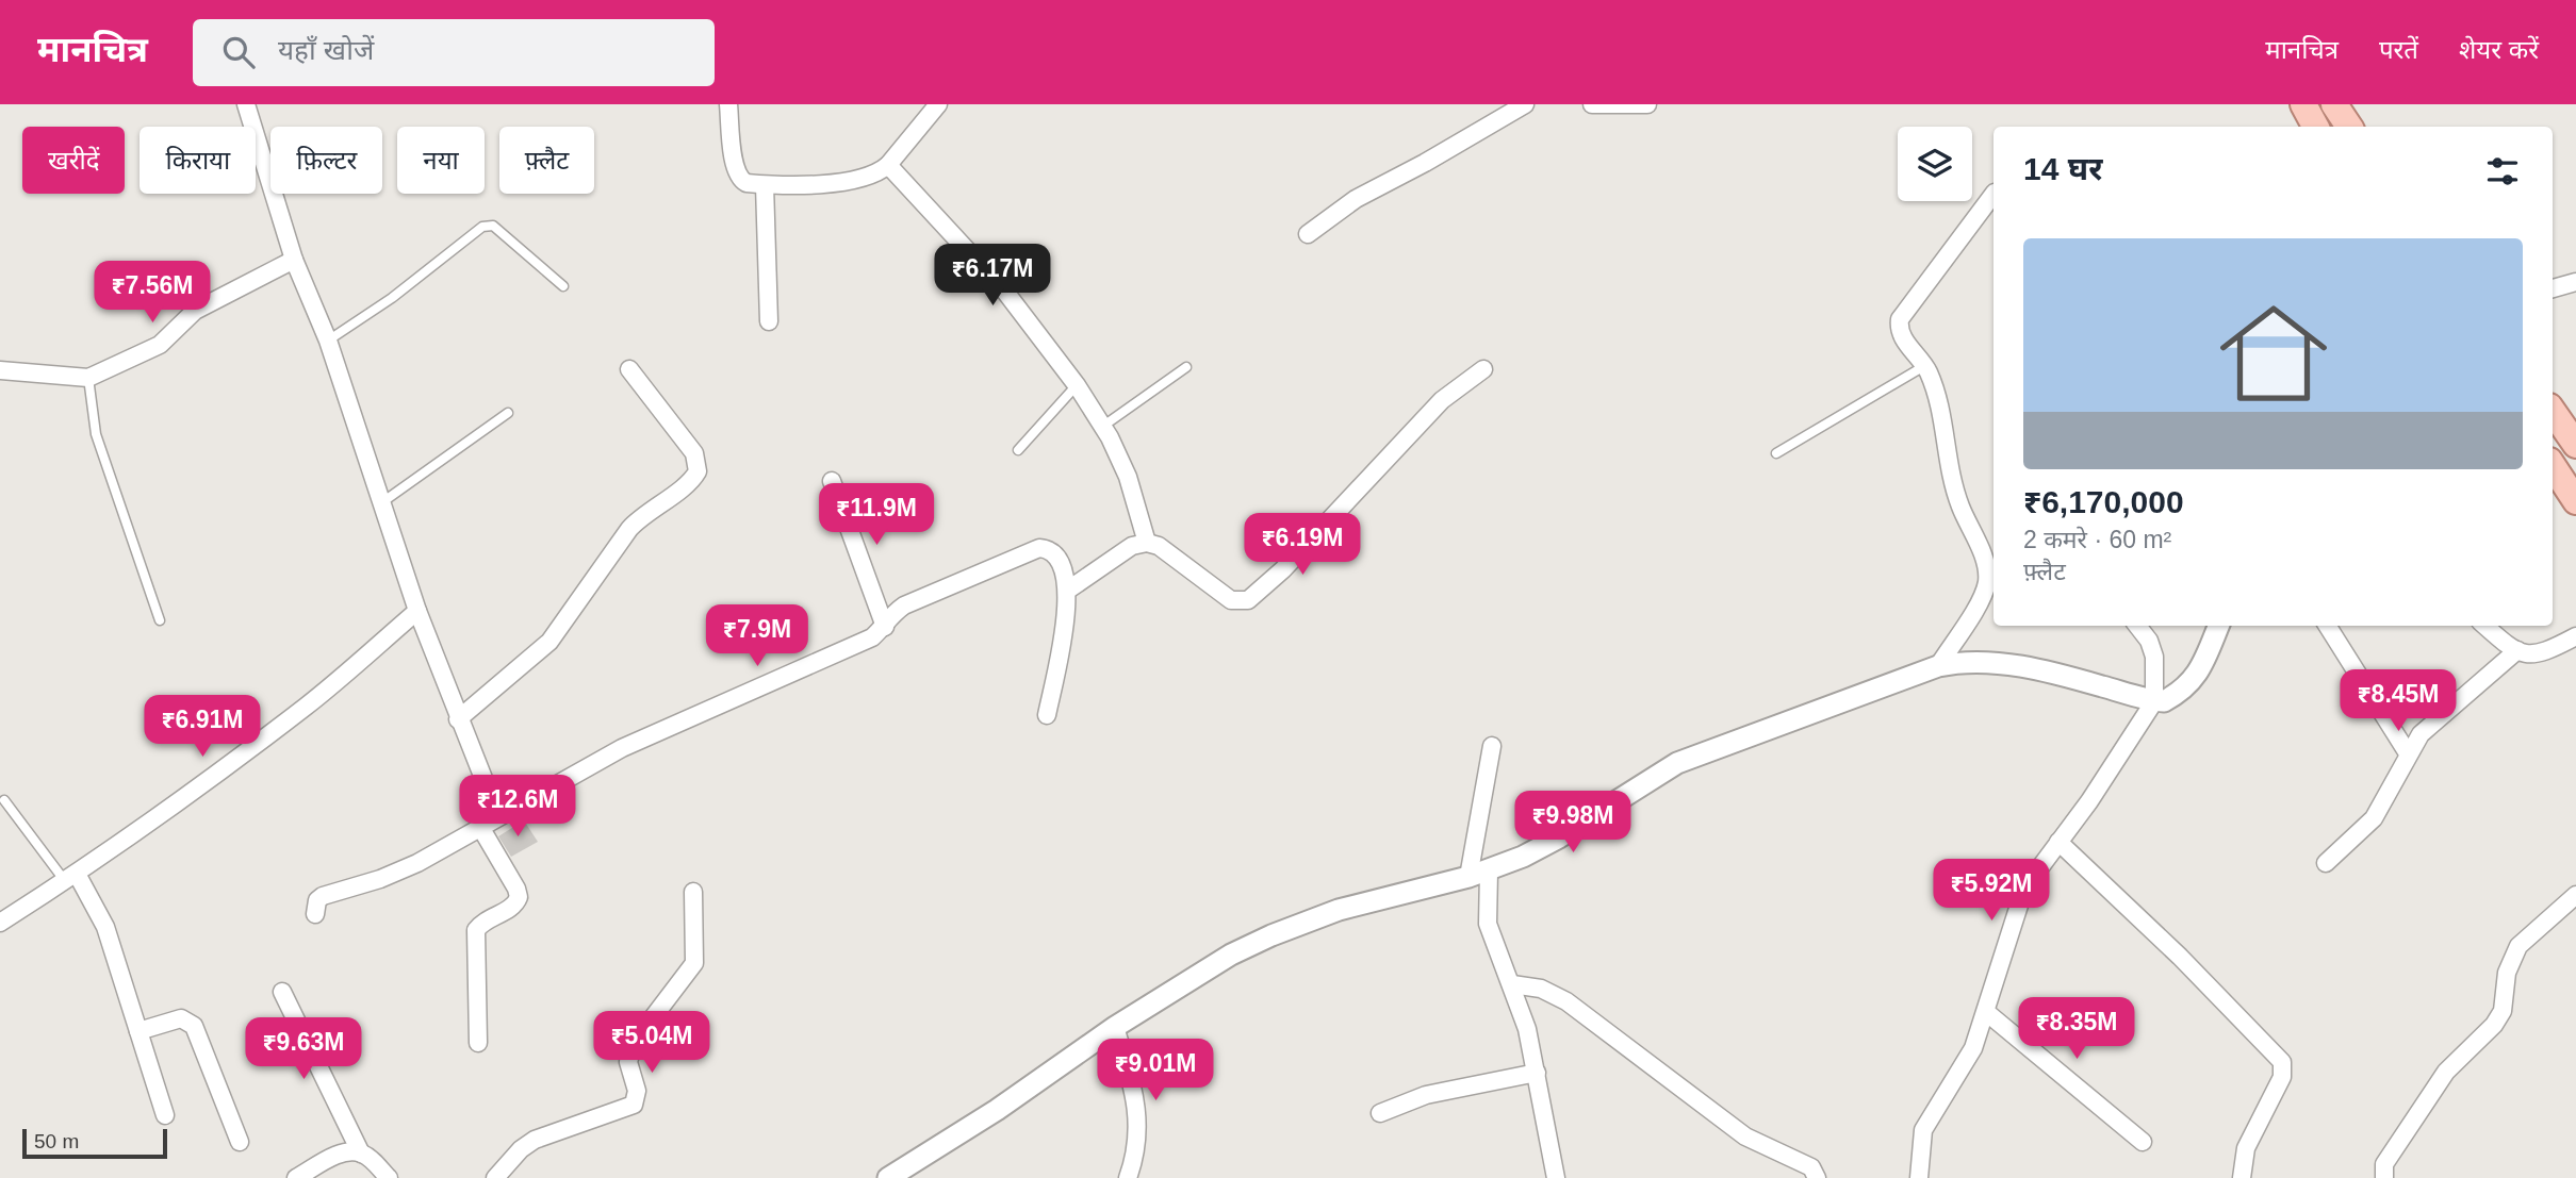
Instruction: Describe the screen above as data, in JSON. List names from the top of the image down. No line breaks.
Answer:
{"scale_bar":"50 m","page":{"header":"मानचित्र","search":"यहाँ खोजें","nav":["मानचित्र","परतें","शेयर करें"],"chip":["खरीदें","किराया","फ़िल्टर","नया","फ़्लैट"],"heading":"14 घर","list":[{"name":"₹6,170,000","note":"2 कमरे · 60 m² · फ़्लैट"}],"price":["₹6.17M","₹7.56M","₹11.9M","₹6.19M","₹7.9M","₹8.45M","₹6.91M","₹12.6M","₹9.98M","₹5.92M","₹8.35M","₹5.04M","₹9.63M","₹9.01M"],"scale":"50 m"}}
